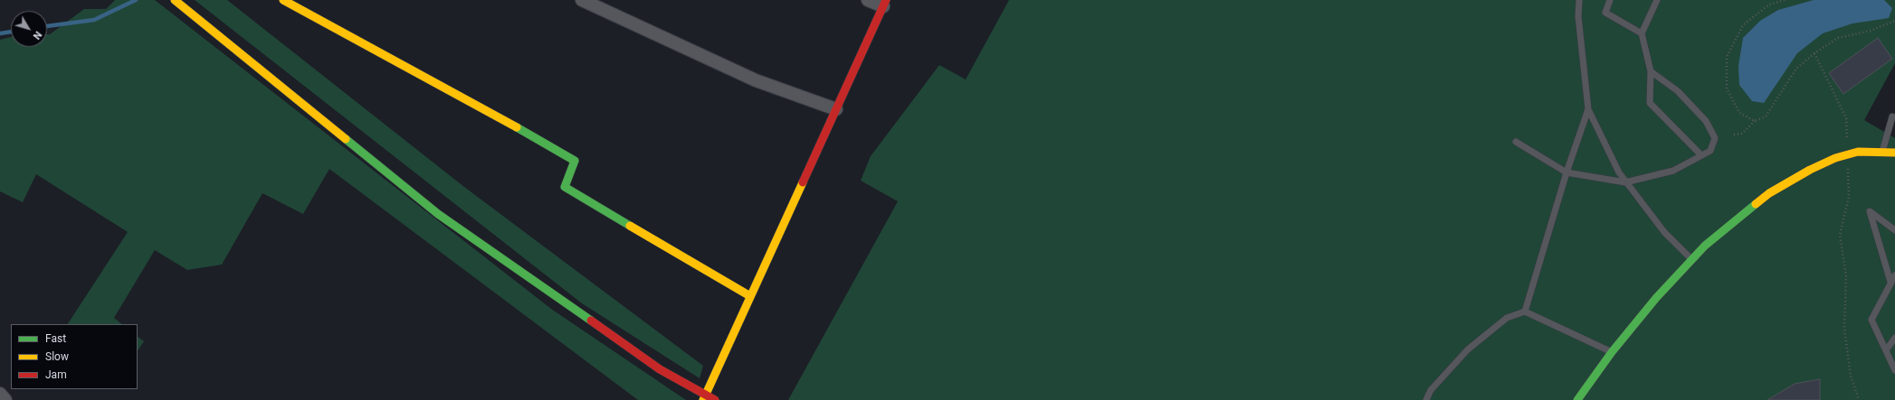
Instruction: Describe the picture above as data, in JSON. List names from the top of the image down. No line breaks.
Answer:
{"legend":["Fast","Slow","Jam"],"north":"bottom right"}
